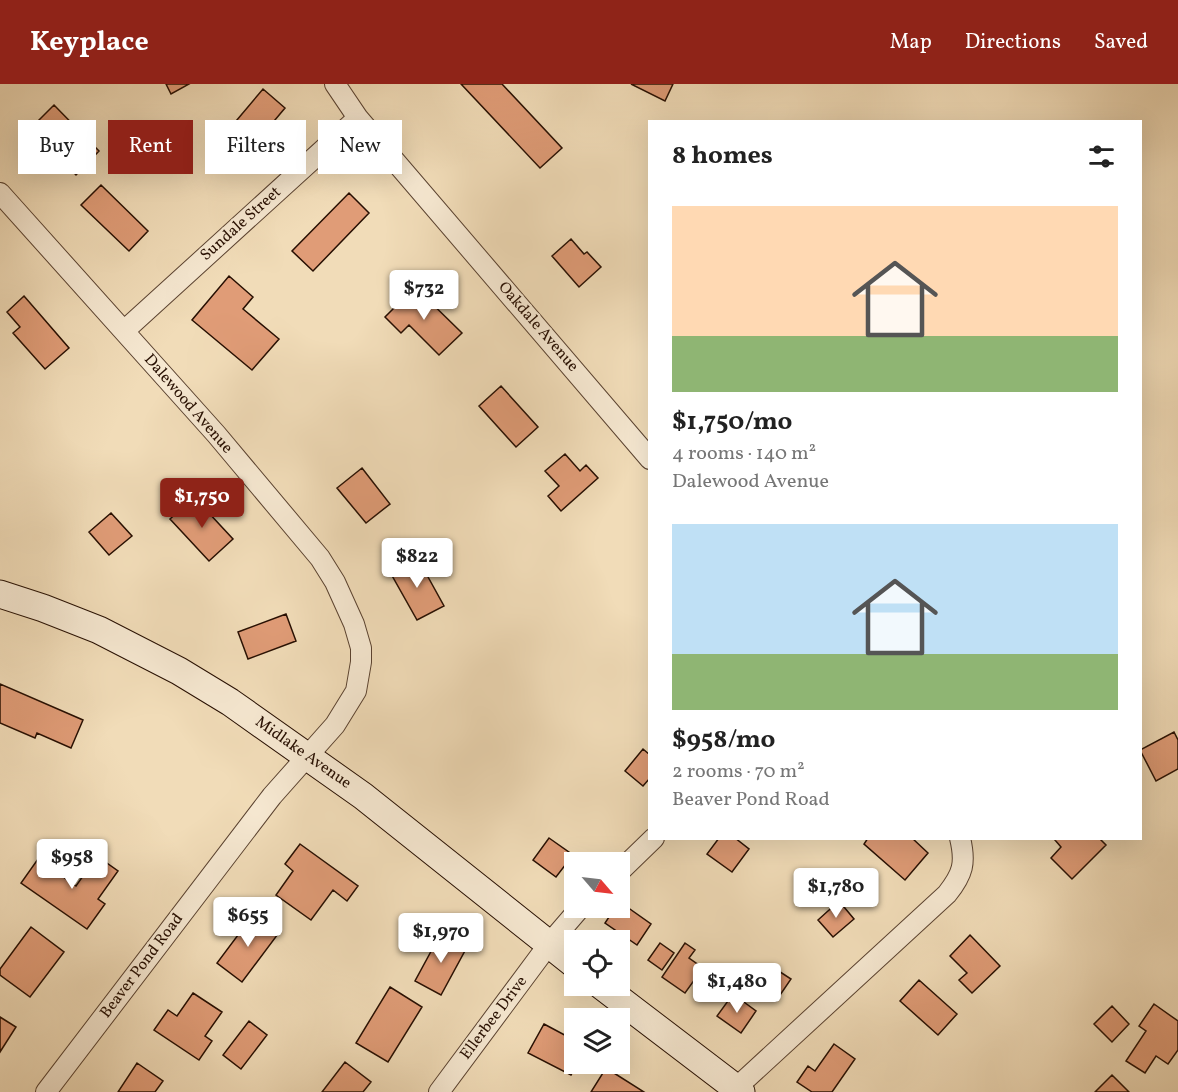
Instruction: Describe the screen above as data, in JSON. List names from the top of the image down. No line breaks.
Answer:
{"streets":{"street":["Sundale Street","Oakdale Avenue","Dalewood Avenue","Midlake Avenue","Beaver Pond Road","Ellerbee Drive"]},"crossings":[["Sundale Street","Oakdale Avenue"],["Sundale Street","Dalewood Avenue"],["Dalewood Avenue","Midlake Avenue"],["Dalewood Avenue","Beaver Pond Road"],["Midlake Avenue","Beaver Pond Road"],["Midlake Avenue","Ellerbee Drive"]],"north":"bottom right","page":{"header":"Keyplace","nav":["Map","Directions","Saved"],"chip":["Buy","Rent","Filters","New"],"heading":"8 homes","list":[{"name":"$1,750/mo","note":"4 rooms · 140 m² · Dalewood Avenue"},{"name":"$958/mo","note":"2 rooms · 70 m² · Beaver Pond Road"}],"price":["$732","$1,750","$822","$958","$1,780","$655","$1,970","$1,480"]}}
